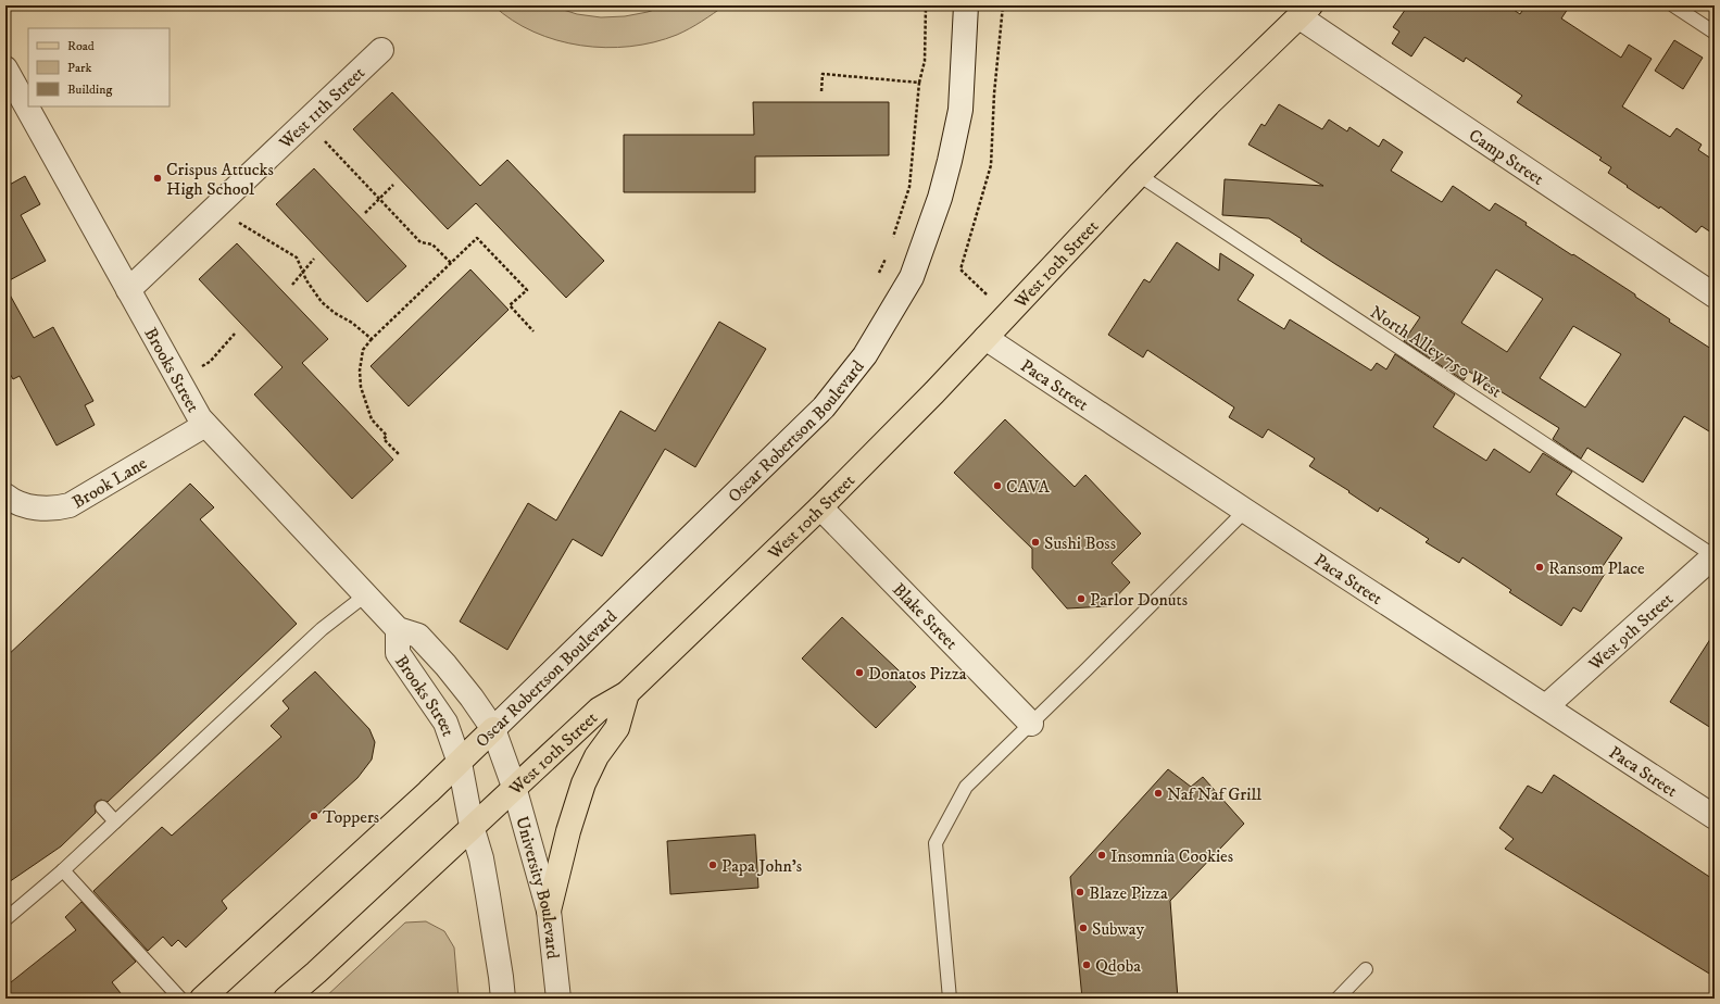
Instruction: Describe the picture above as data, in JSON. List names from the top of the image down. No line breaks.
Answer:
{"streets":{"main road":["West 10th Street","Oscar Robertson Boulevard"],"street":["West 11th Street","Camp Street","Brooks Street","Paca Street","Brook Lane","Blake Street","West 9th Street","University Boulevard"],"lane":["North Alley 750 West"]},"crossings":[["West 11th Street","Brooks Street"],["Camp Street","West 10th Street"],["West 10th Street","North Alley 750 West"],["West 10th Street","Paca Street"],["West 10th Street","Blake Street"],["West 10th Street","University Boulevard"],["North Alley 750 West","West 9th Street"],["Brooks Street","Oscar Robertson Boulevard"],["Brooks Street","Brook Lane"],["Brooks Street","University Boulevard"],["Paca Street","West 9th Street"],["Oscar Robertson Boulevard","University Boulevard"]],"places":["Crispus Attucks High School","CAVA","Sushi Boss","Ransom Place","Parlor Donuts","Donatos Pizza","Naf Naf Grill","Toppers","Insomnia Cookies","Papa John's","Blaze Pizza","Subway","Qdoba"],"legend":["Road","Park","Building"]}
